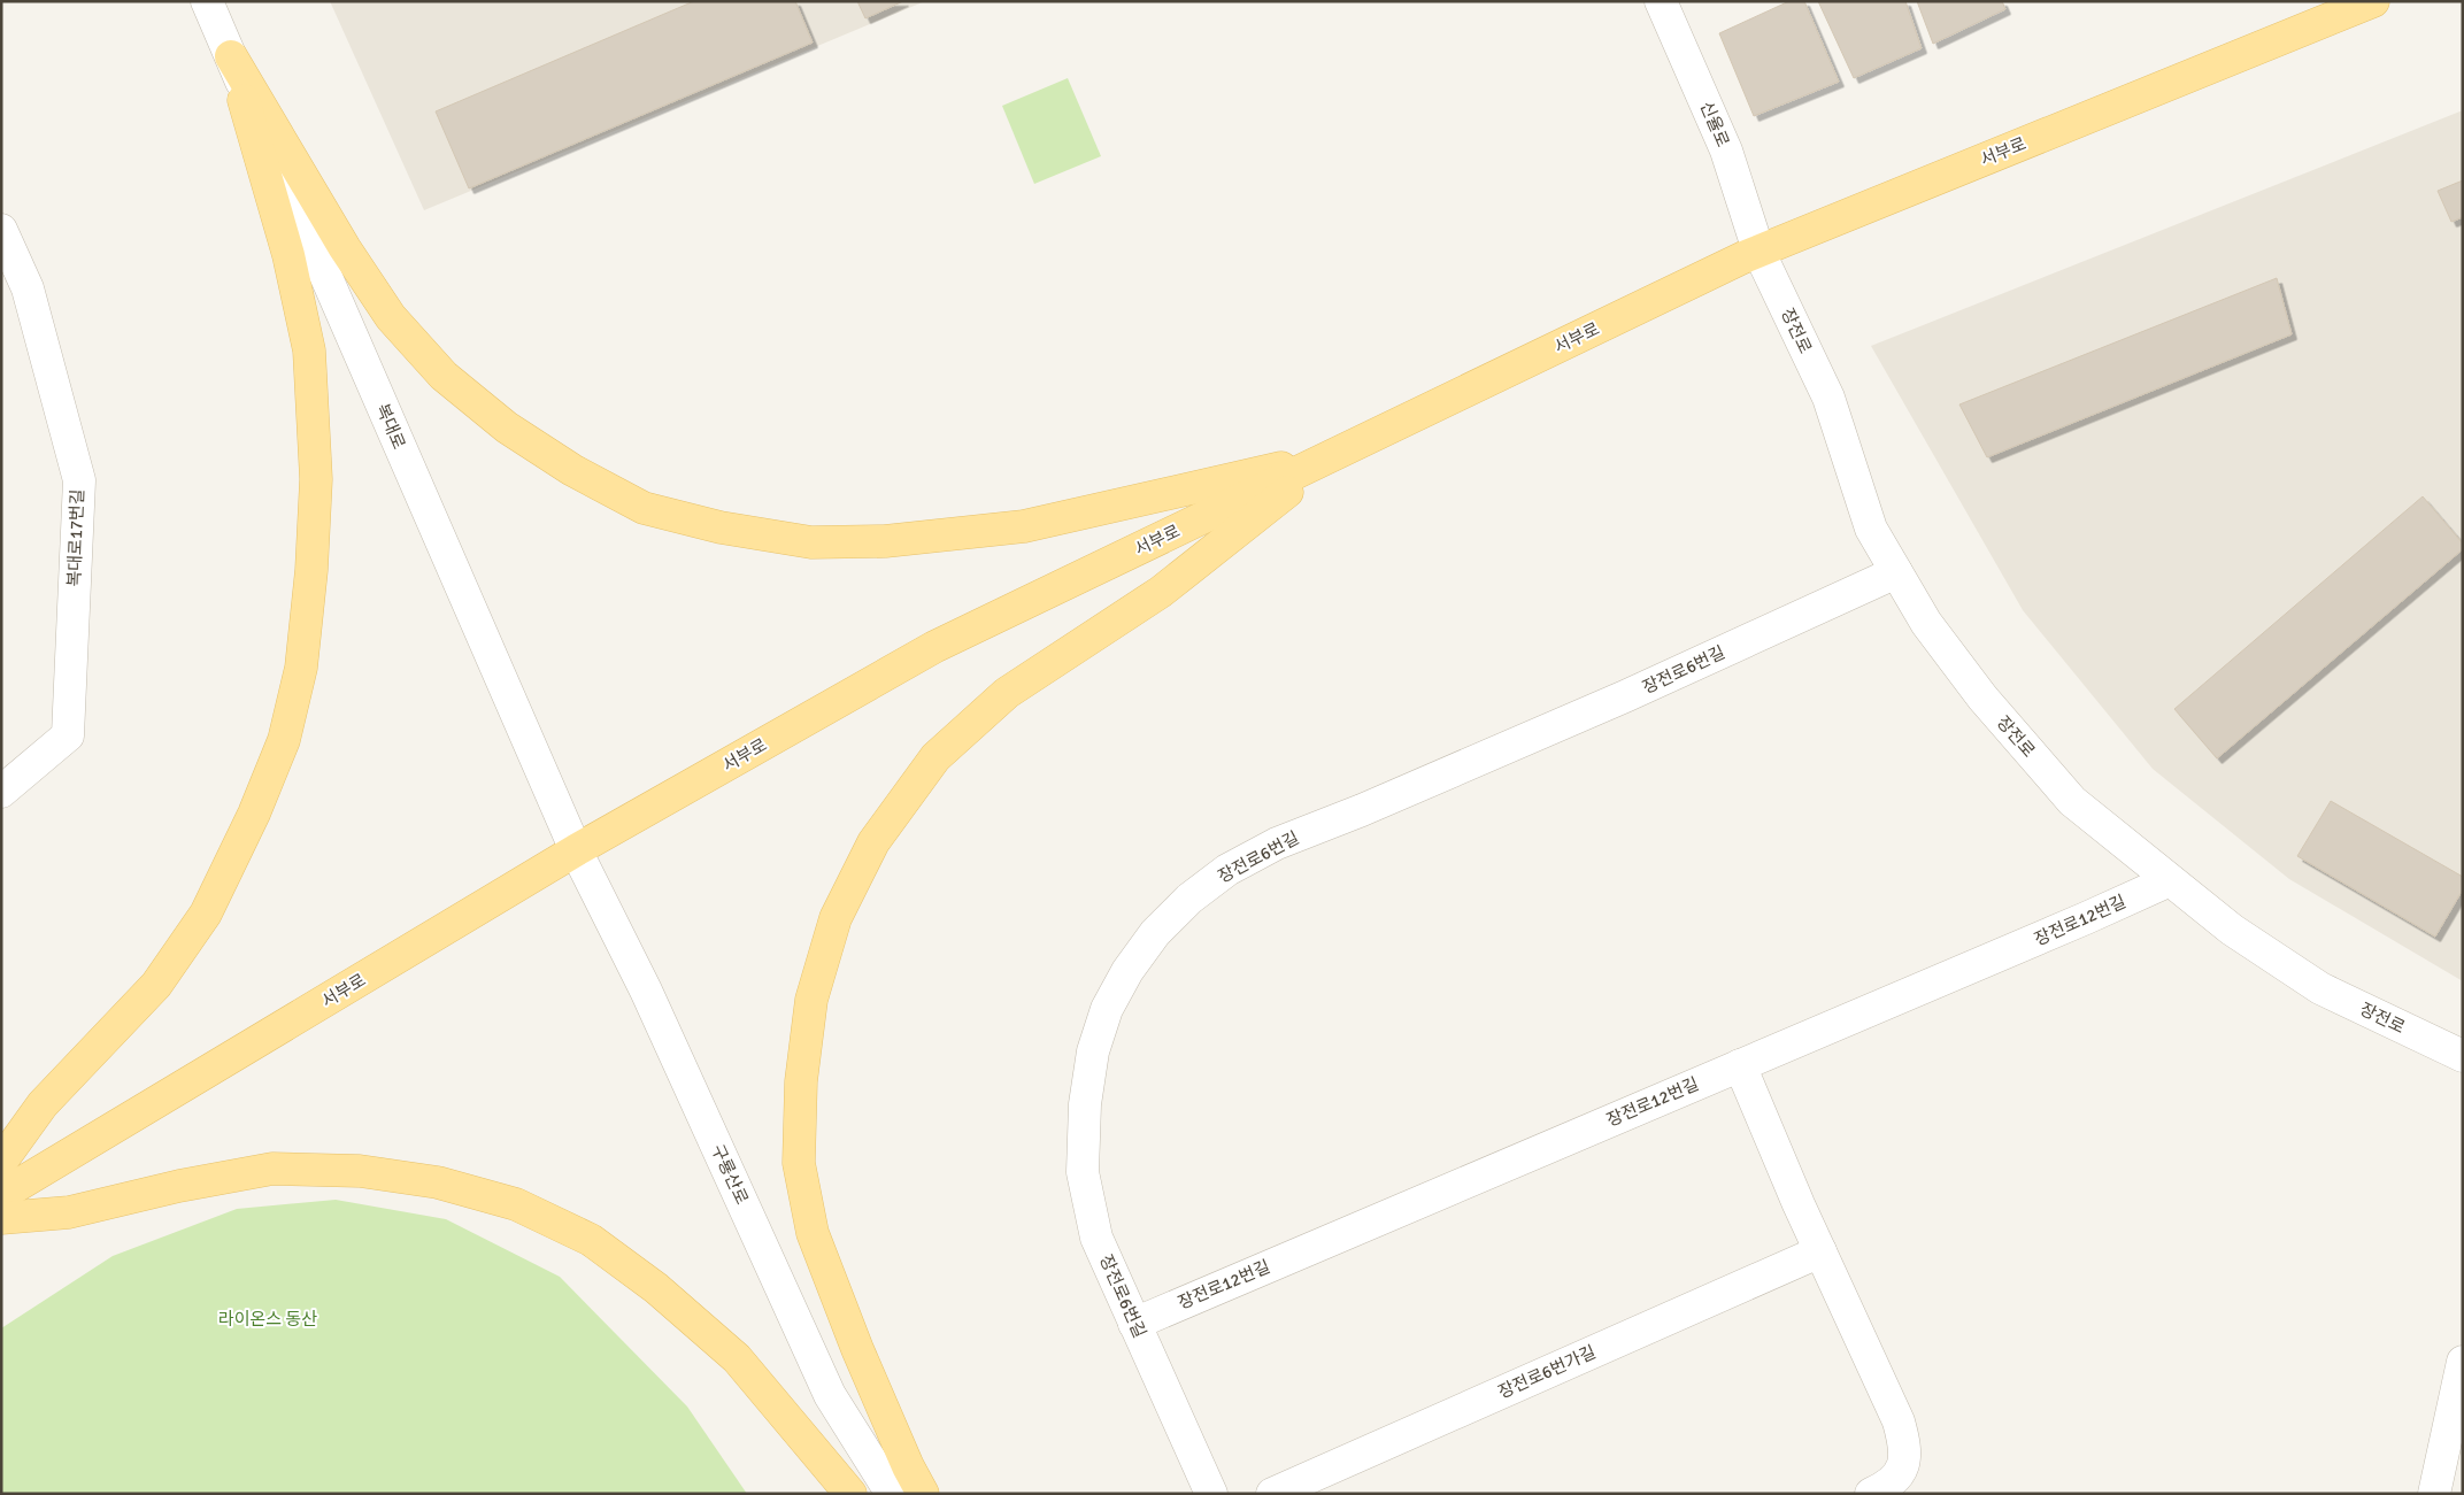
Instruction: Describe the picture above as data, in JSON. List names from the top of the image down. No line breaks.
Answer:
{"streets":{"main road":["서부로"],"street":["신율로","장전로","복대로","복대로17번길","장전로6번길","장전로12번길","구룡산로","장전로6번가길"]},"crossings":[["신율로","서부로"],["신율로","장전로"],["서부로","장전로"],["서부로","복대로"],["서부로","구룡산로"],["장전로","장전로6번길"],["장전로","장전로12번길"],["복대로","구룡산로"],["장전로6번길","장전로12번길"]],"parks":["라이온스 동산"]}
